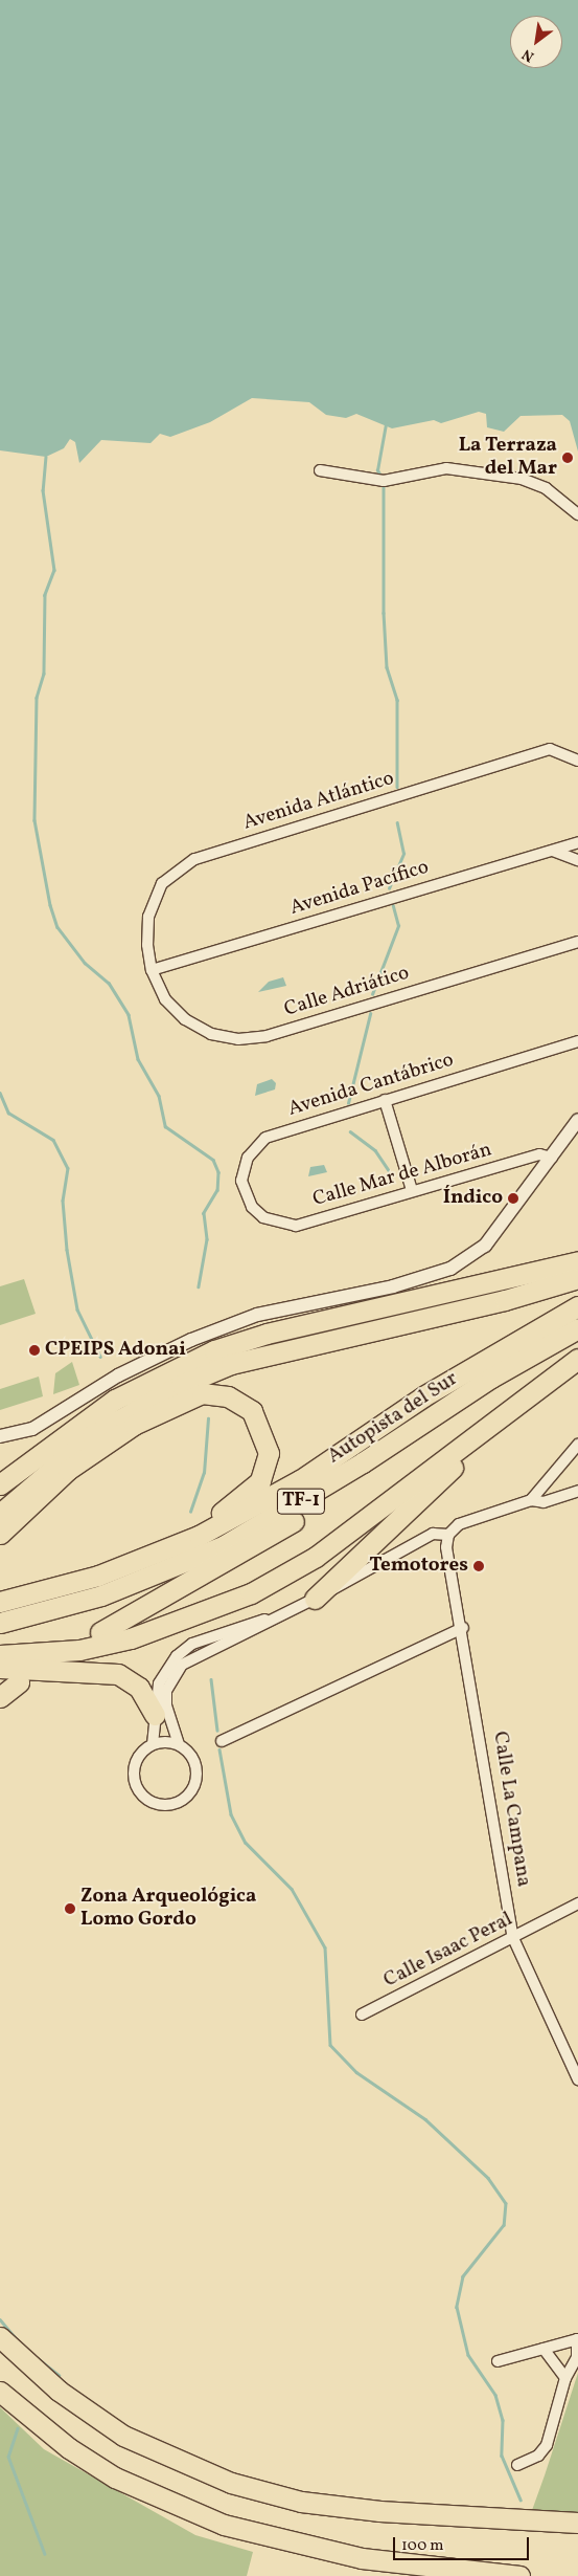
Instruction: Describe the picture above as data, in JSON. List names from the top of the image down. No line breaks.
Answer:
{"streets":{"highway":["Autopista del Sur","TF-1"],"street":["Avenida Atlántico","Avenida Pacífico","Calle Adriático","Avenida Cantábrico","Calle Mar de Alborán","Calle La Campana","Calle Isaac Peral"]},"crossings":[["Avenida Atlántico","Avenida Pacífico"],["Avenida Atlántico","Calle Adriático"],["Avenida Pacífico","Calle Adriático"],["Avenida Cantábrico","Calle Mar de Alborán"],["Calle La Campana","Calle Isaac Peral"]],"places":["La Terraza del Mar","Índico","CPEIPS Adonai","Temotores","Zona Arqueológica Lomo Gordo"],"scale_bar":"100 m","north":"bottom left"}
